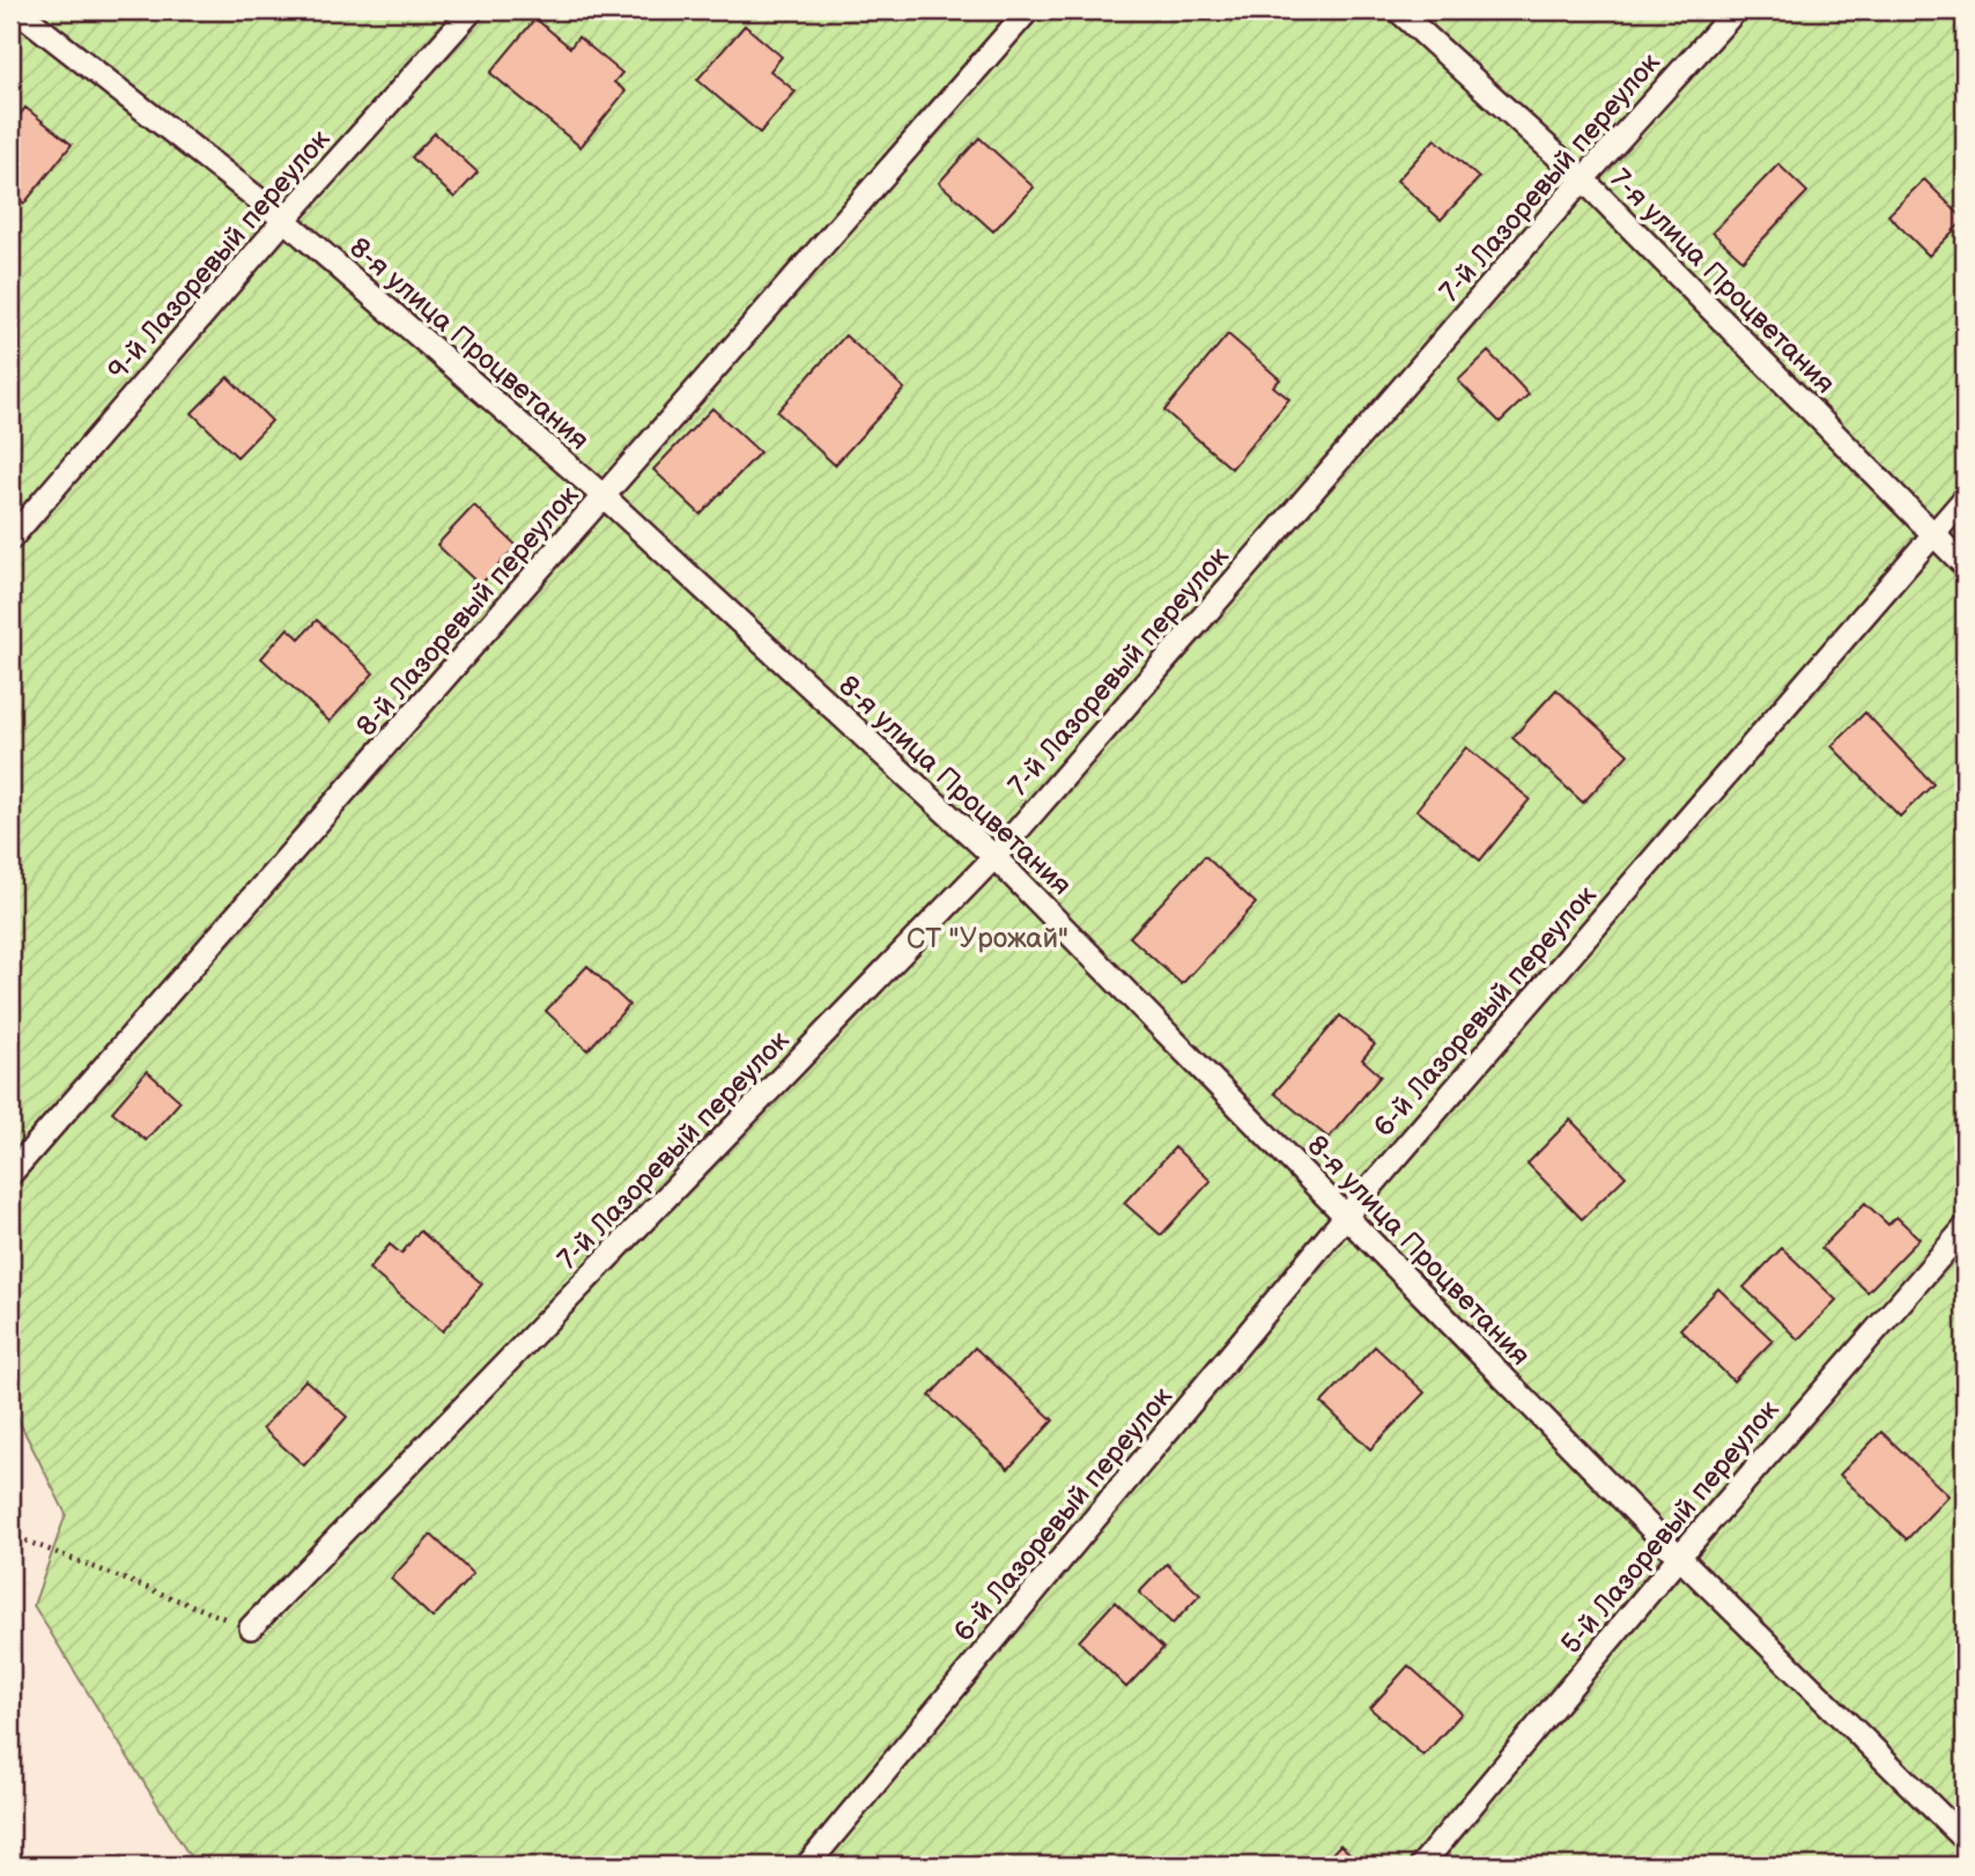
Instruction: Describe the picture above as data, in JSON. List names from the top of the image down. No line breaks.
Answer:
{"streets":{"lane":["7-й Лазоревый переулок","9-й Лазоревый переулок","7-я улица Процветания","8-я улица Процветания","8-й Лазоревый переулок","6-й Лазоревый переулок","5-й Лазоревый переулок"]},"crossings":[["7-й Лазоревый переулок","7-я улица Процветания"],["7-й Лазоревый переулок","8-я улица Процветания"],["9-й Лазоревый переулок","8-я улица Процветания"],["7-я улица Процветания","6-й Лазоревый переулок"],["8-я улица Процветания","8-й Лазоревый переулок"],["8-я улица Процветания","6-й Лазоревый переулок"],["8-я улица Процветания","5-й Лазоревый переулок"]],"parks":["СТ \"Урожай\""]}
